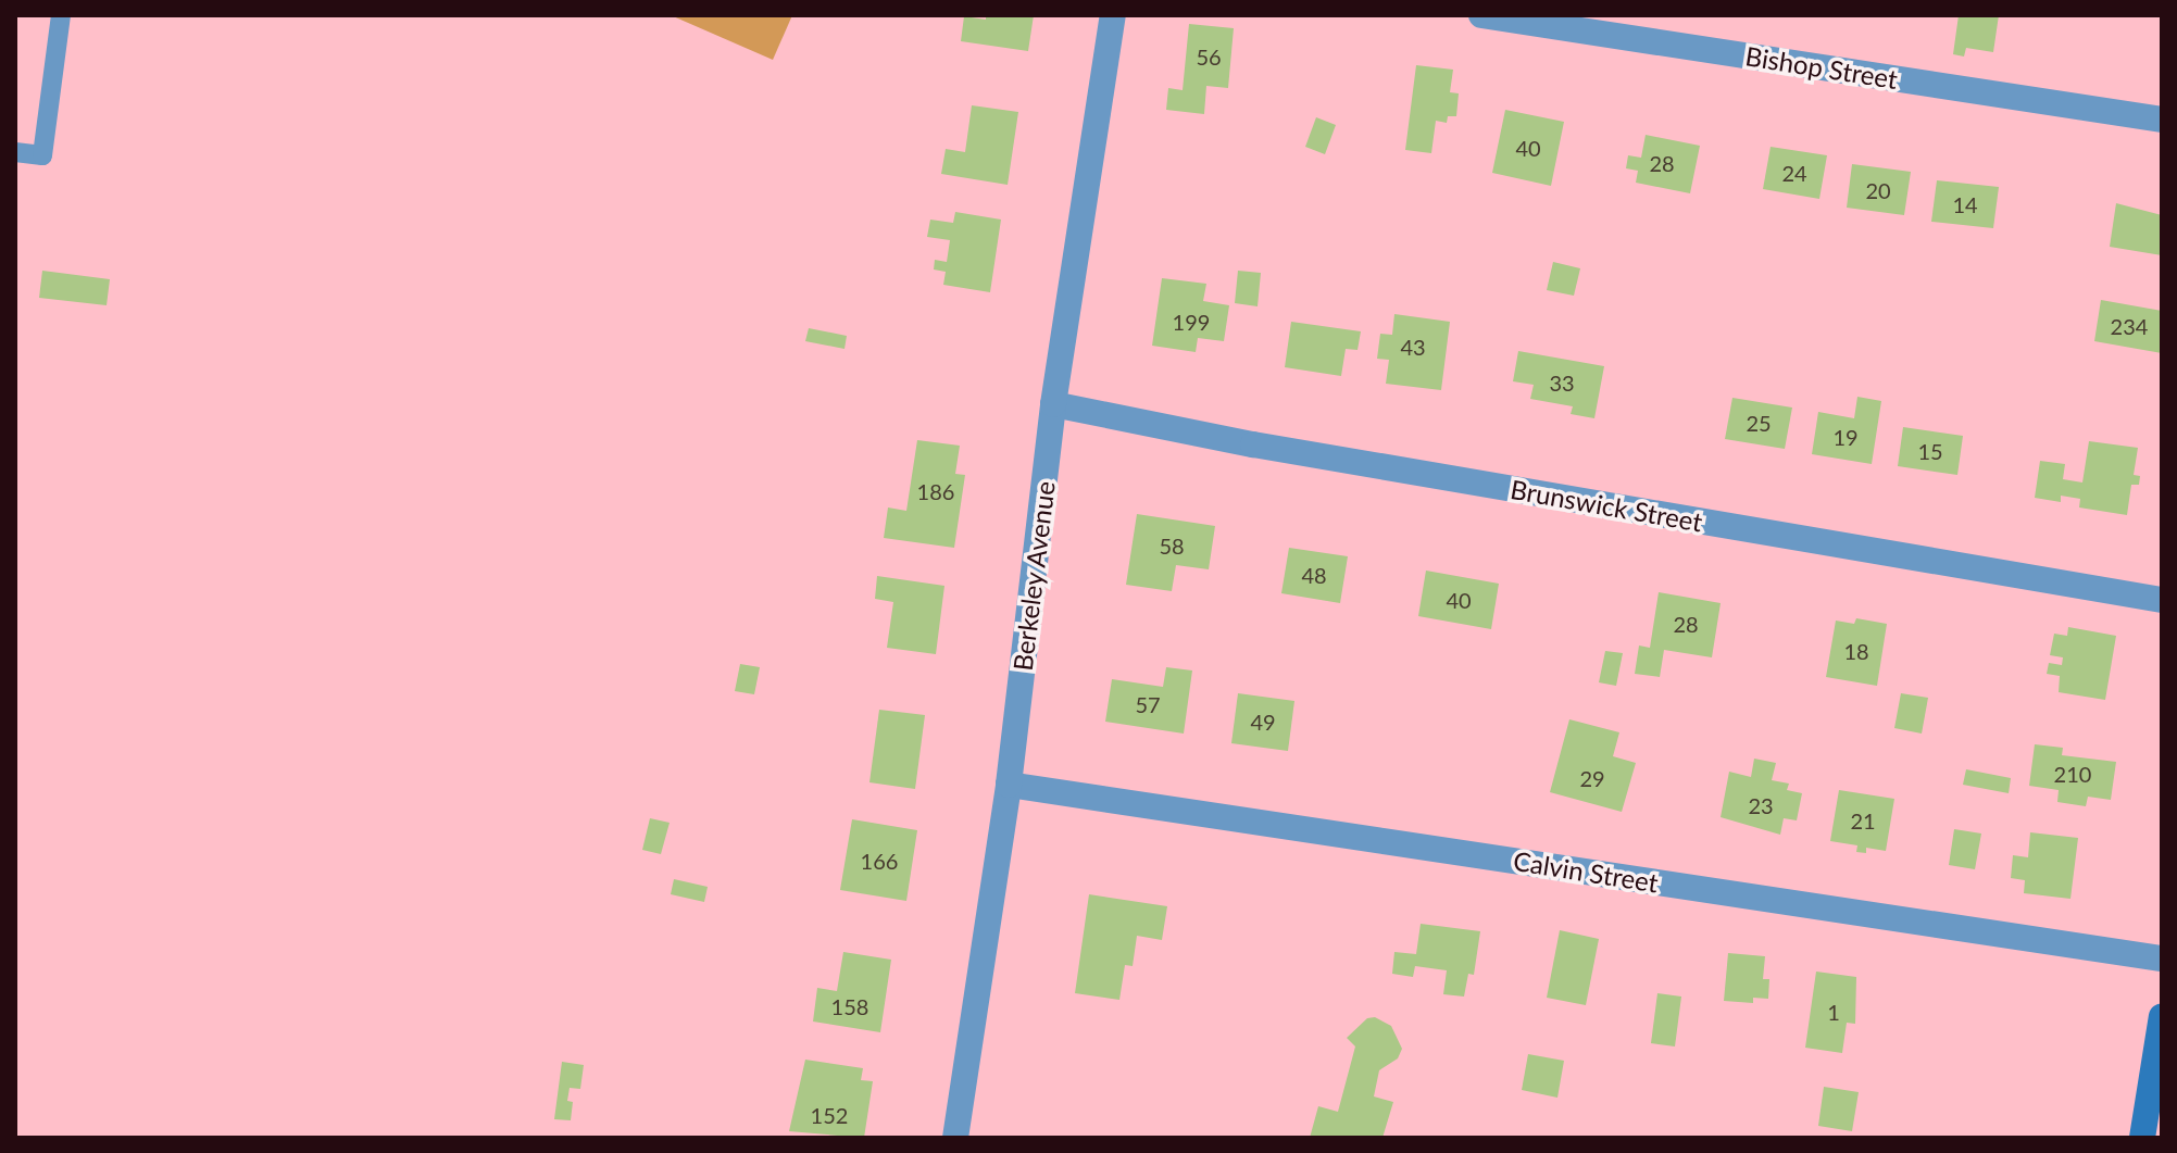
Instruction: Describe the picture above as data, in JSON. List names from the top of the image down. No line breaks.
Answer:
{"streets":{"street":["Bishop Street","Brunswick Street","Berkeley Avenue","Calvin Street"]},"crossings":[["Brunswick Street","Berkeley Avenue"],["Berkeley Avenue","Calvin Street"]],"house_numbers":["56","40","28","24","20","14","199","234","43","33","25","19","15","186","58","48","40","28","18","57","49","210","29","23","21","166","158","1","152"]}
